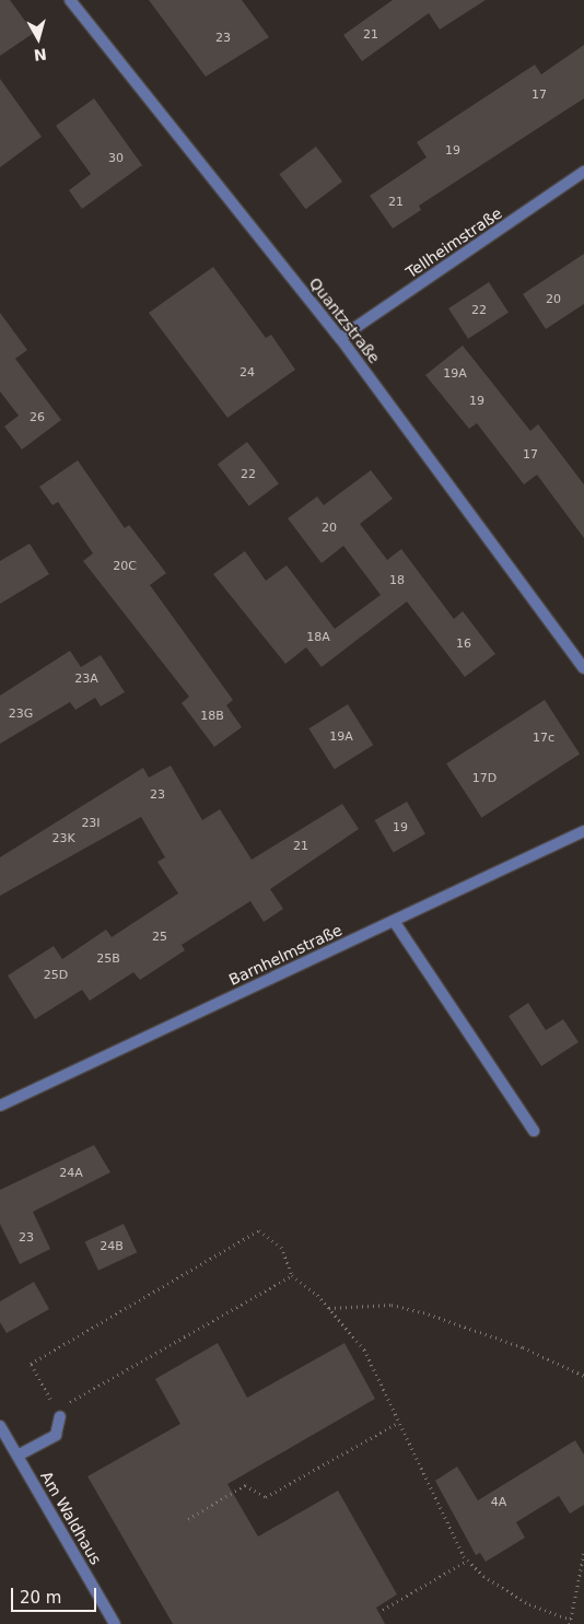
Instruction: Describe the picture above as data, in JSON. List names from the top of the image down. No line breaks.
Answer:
{"streets":{"street":["Tellheimstraße","Quantzstraße","Barnhelmstraße","Am Waldhaus"]},"crossings":[["Tellheimstraße","Quantzstraße"]],"house_numbers":["21","23","17","19","30","21","20","22","24","19A","19","26","17","22","20","20C","18","18A","16","23A","23G","18B","19A","17c","17D","23","23I","19","23K","21","25","25B","25D","24A","23","24B","4A"],"scale_bar":"20 m","north":"bottom"}
